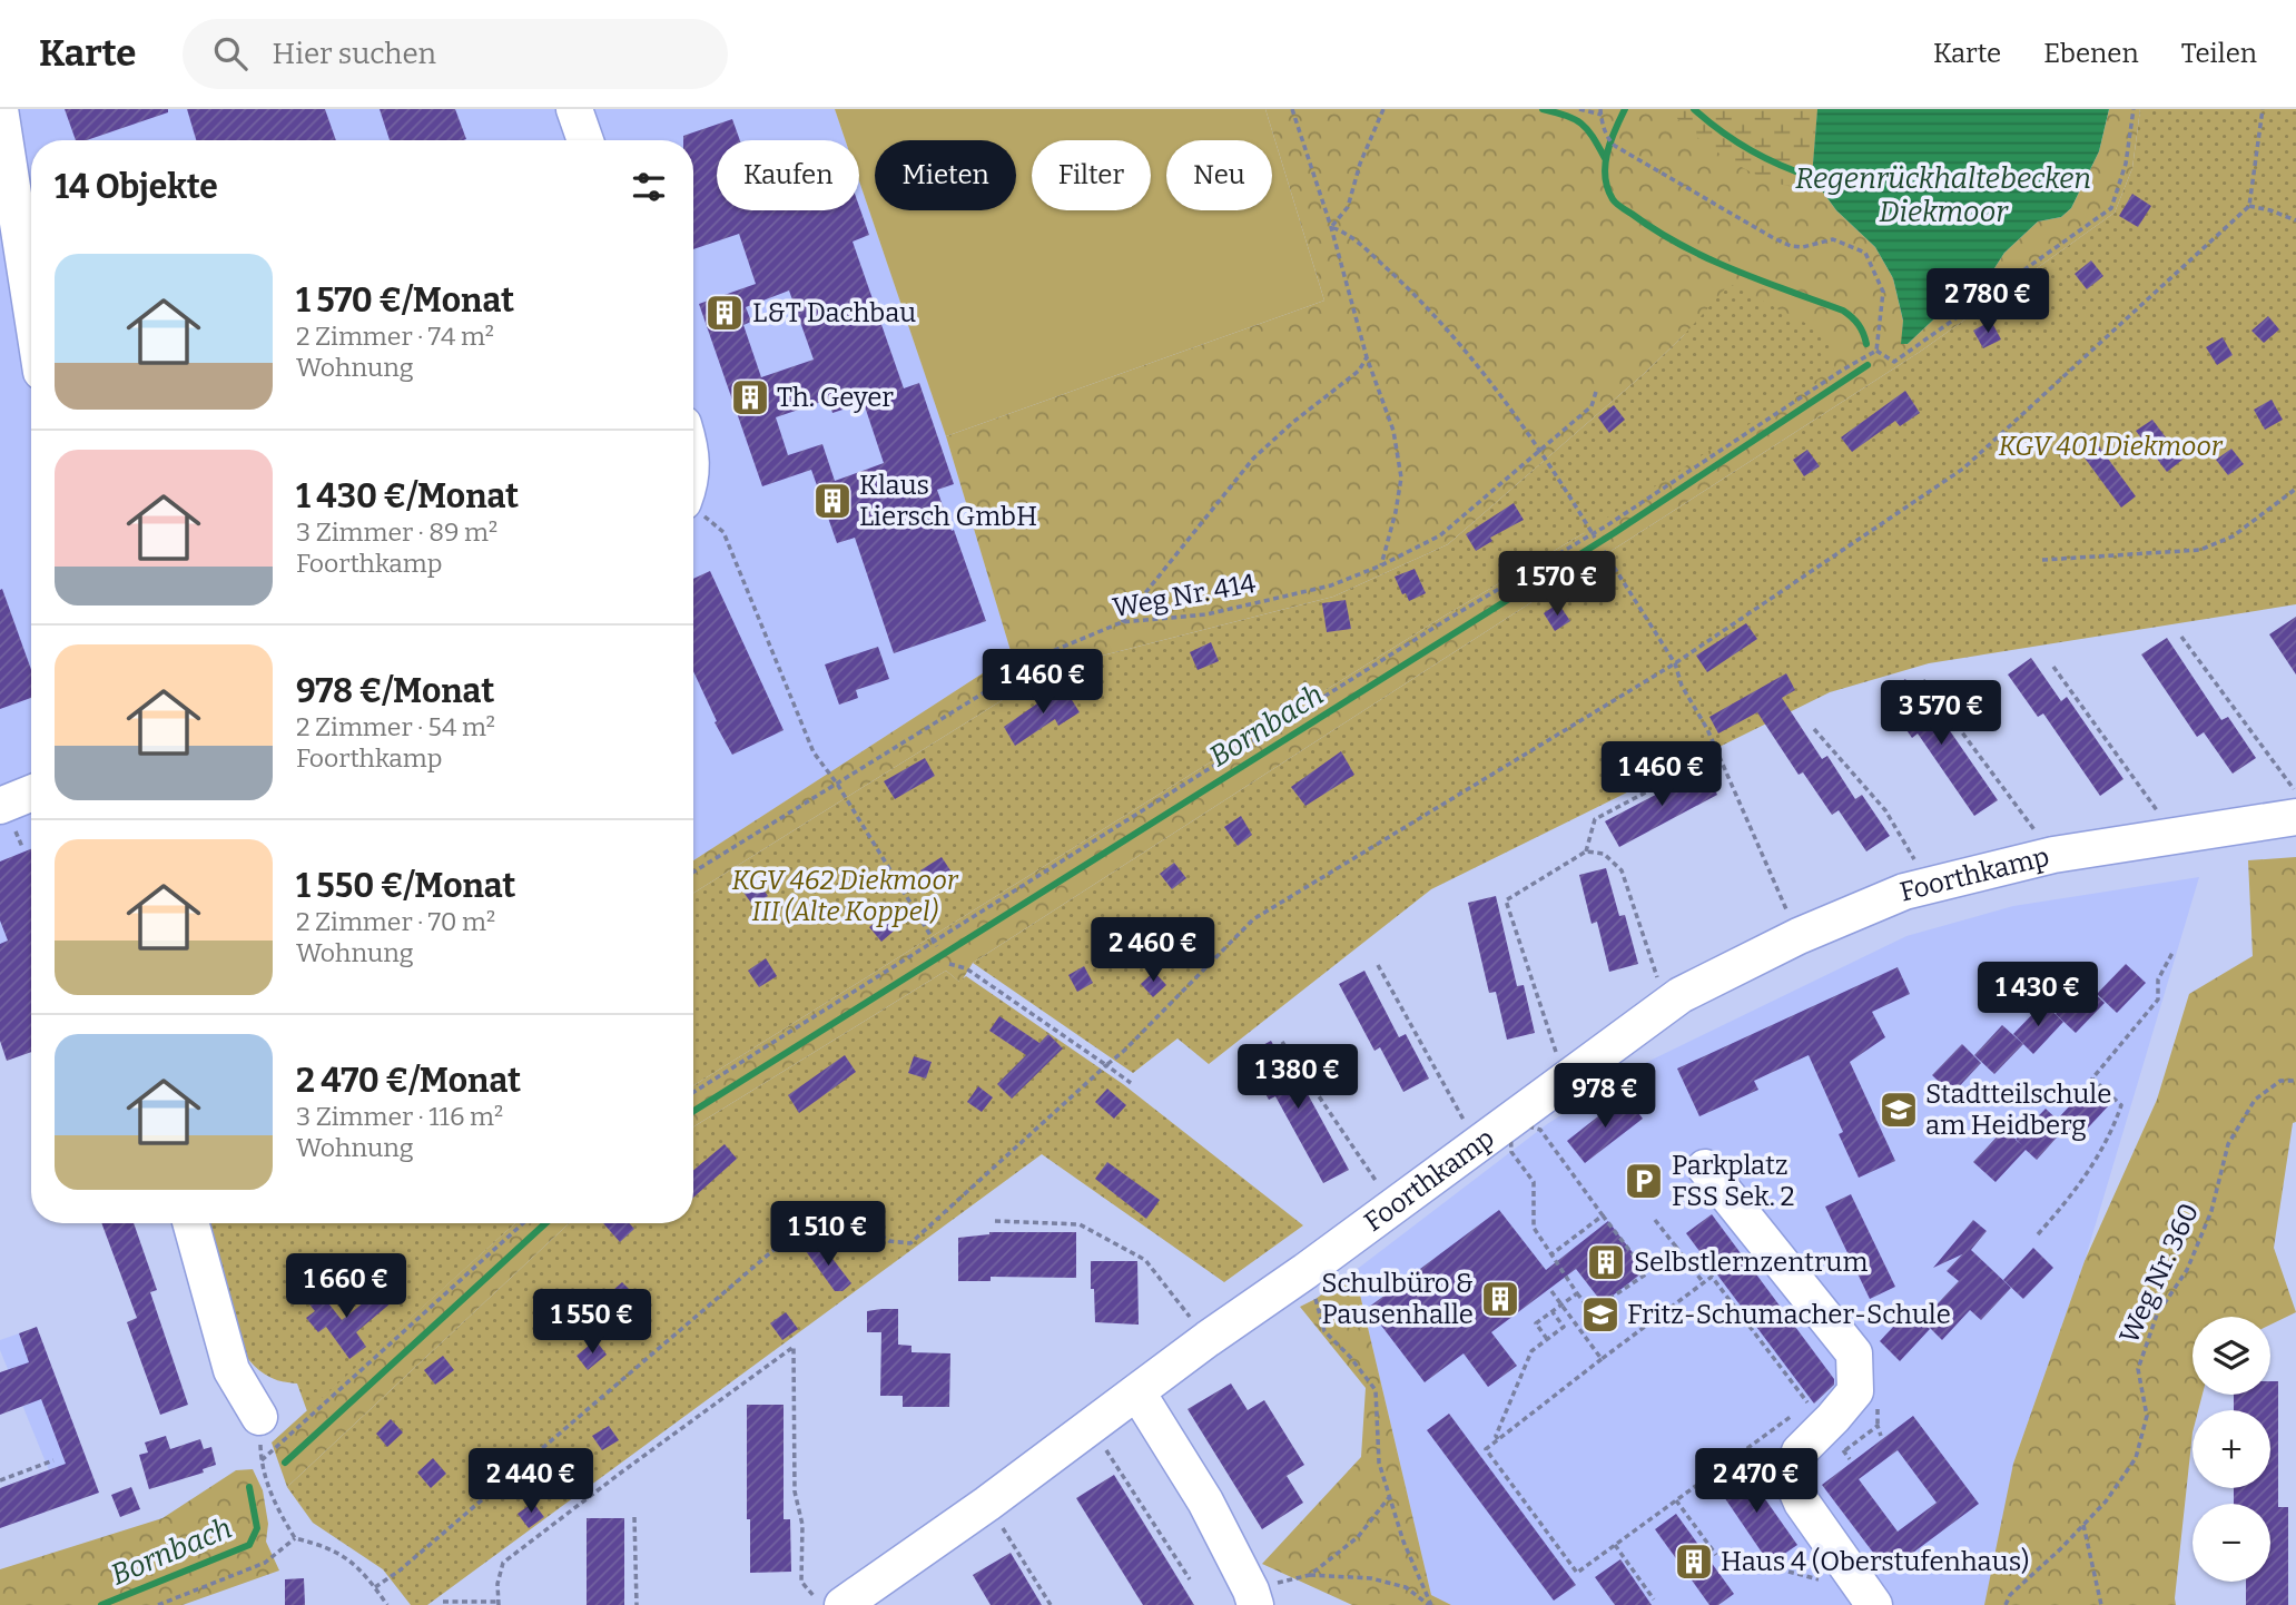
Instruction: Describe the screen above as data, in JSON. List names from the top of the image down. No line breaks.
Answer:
{"streets":{"street":["Foorthkamp"],"path":["Weg Nr. 414","Weg Nr. 360"]},"water":["Regenrückhaltebecken Diekmoor","Bornbach"],"parks":["KGV 401 Diekmoor","KGV 462 Diekmoor III (Alte Koppel)"],"places":{"building":["L&T Dachbau","Th. Geyer","Klaus Liersch GmbH","Selbstlernzentrum","Schulbüro & Pausenhalle","Haus 4 (Oberstufenhaus)"],"school or university":["Stadtteilschule am Heidberg","Fritz-Schumacher-Schule"],"parking":["Parkplatz FSS Sek. 2"]},"page":{"header":"Karte","search":"Hier suchen","nav":["Karte","Ebenen","Teilen"],"chip":["Kaufen","Mieten","Filter","Neu"],"heading":"14 Objekte","list":[{"name":"1 570 €/Monat","note":"2 Zimmer · 74 m² · Wohnung"},{"name":"1 430 €/Monat","note":"3 Zimmer · 89 m² · Foorthkamp"},{"name":"978 €/Monat","note":"2 Zimmer · 54 m² · Foorthkamp"},{"name":"1 550 €/Monat","note":"2 Zimmer · 70 m² · Wohnung"},{"name":"2 470 €/Monat","note":"3 Zimmer · 116 m² · Wohnung"}],"price":["2 780 €","1 570 €","1 460 €","3 570 €","1 460 €","2 460 €","1 430 €","1 380 €","978 €","1 510 €","1 660 €","1 550 €","2 440 €","2 470 €"],"map_buttons":["+","−"]}}
